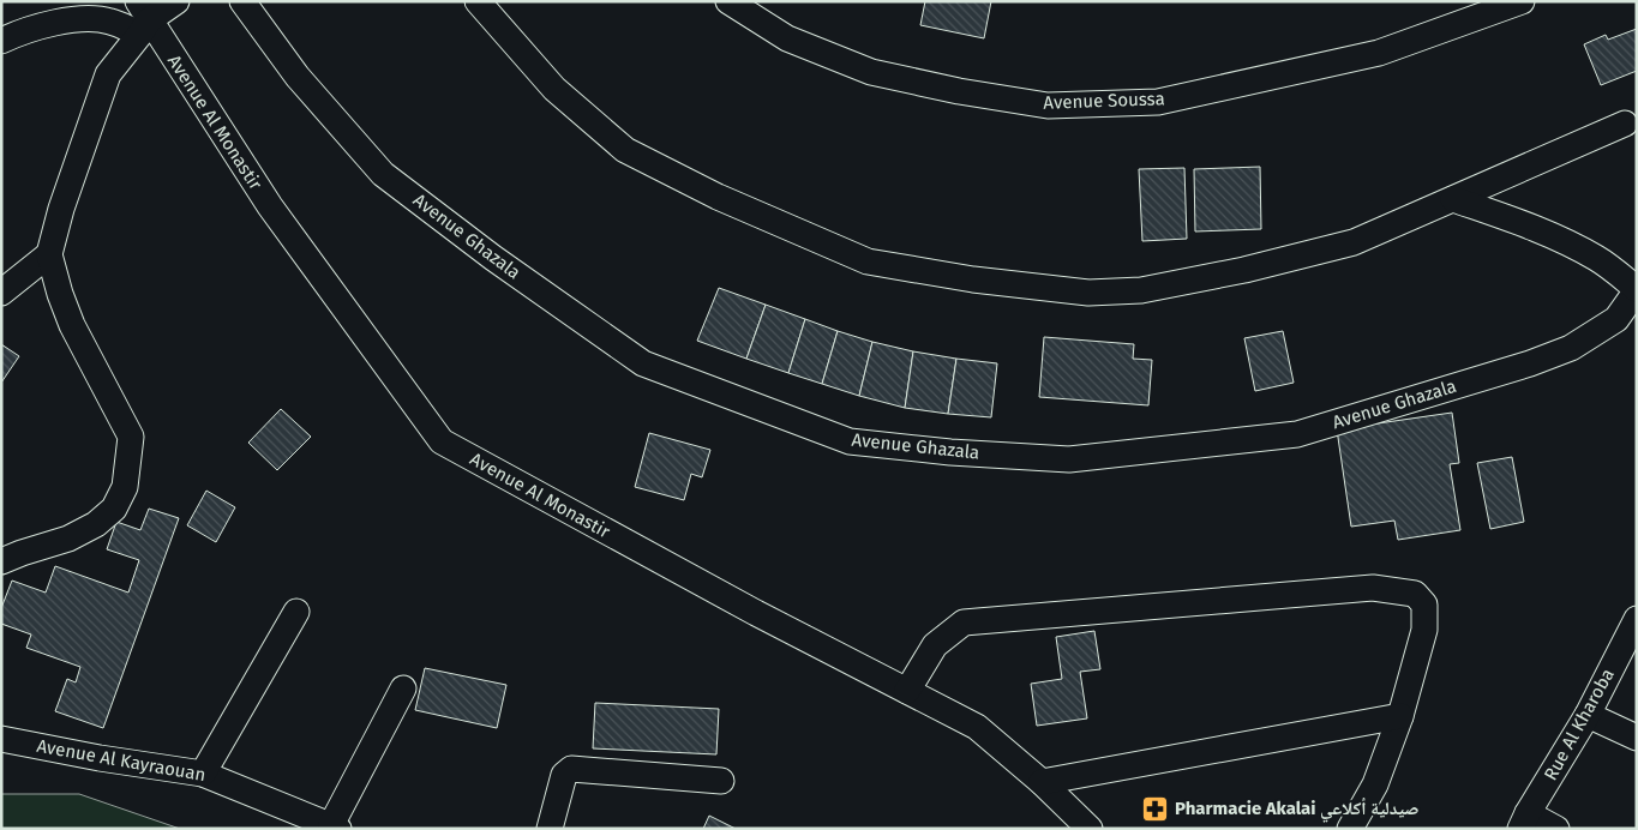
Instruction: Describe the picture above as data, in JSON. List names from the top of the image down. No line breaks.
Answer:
{"streets":{"street":["Avenue Soussa","Avenue Al Monastir","Avenue Ghazala","Rue Al Kharoba","Avenue Al Kayraouan"]},"places":{"pharmacy":["Pharmacie Akalai صيدلية أكلاعي"]}}
